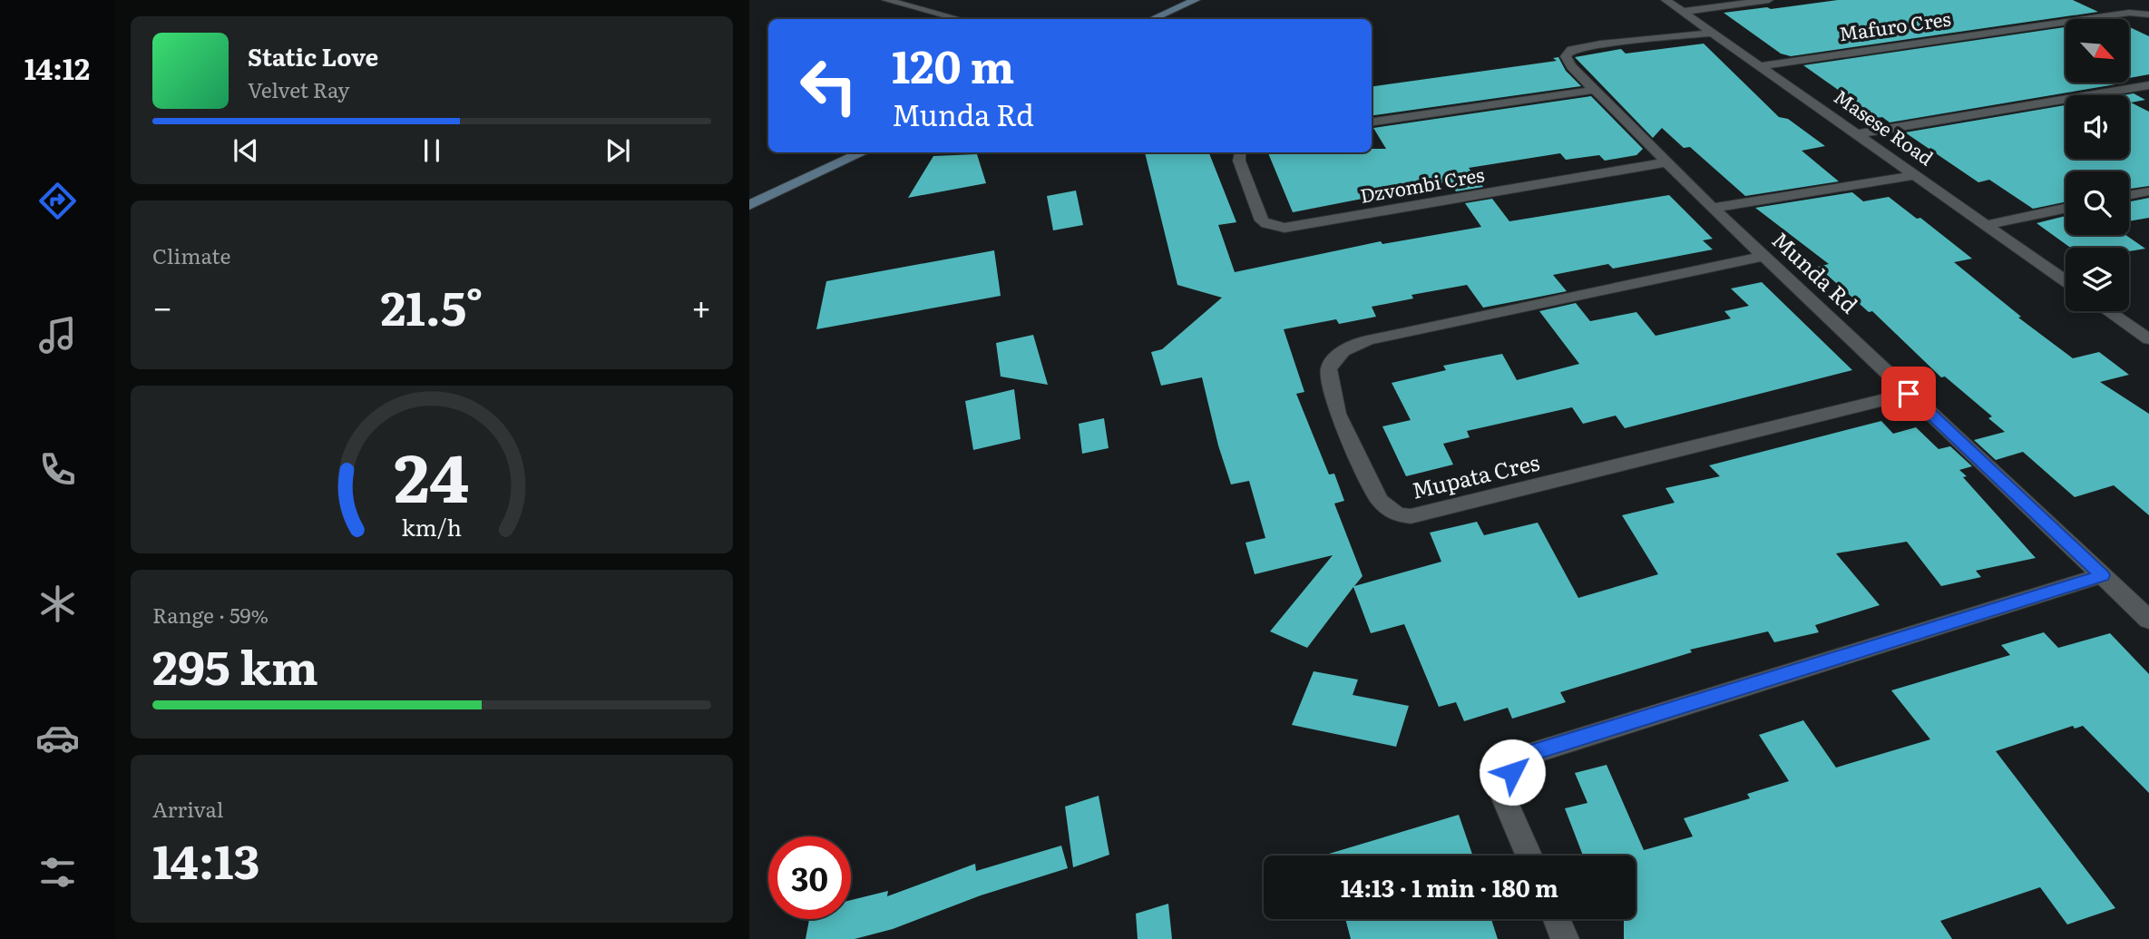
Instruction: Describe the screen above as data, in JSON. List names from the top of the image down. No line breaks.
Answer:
{"streets":{"street":["Mafuro Cres","Masese Road","Dzvombi Cres","Munda Rd","Mupata Cres"]},"crossings":[["Mafuro Cres","Masese Road"],["Masese Road","Munda Rd"],["Dzvombi Cres","Munda Rd"],["Munda Rd","Mupata Cres"]],"north":"bottom right","page":{"tabs":"14:12","turn":["120 m","Munda Rd"],"song":["Static Love","Velvet Ray"],"tile":["Climate",["Range · 59%","295 km"],["Arrival","14:13"]],"heat":["−","21.5°","+"],"limit":"30","trip":"14:13 · 1 min · 180 m","gauge":["24","km/h"]}}
